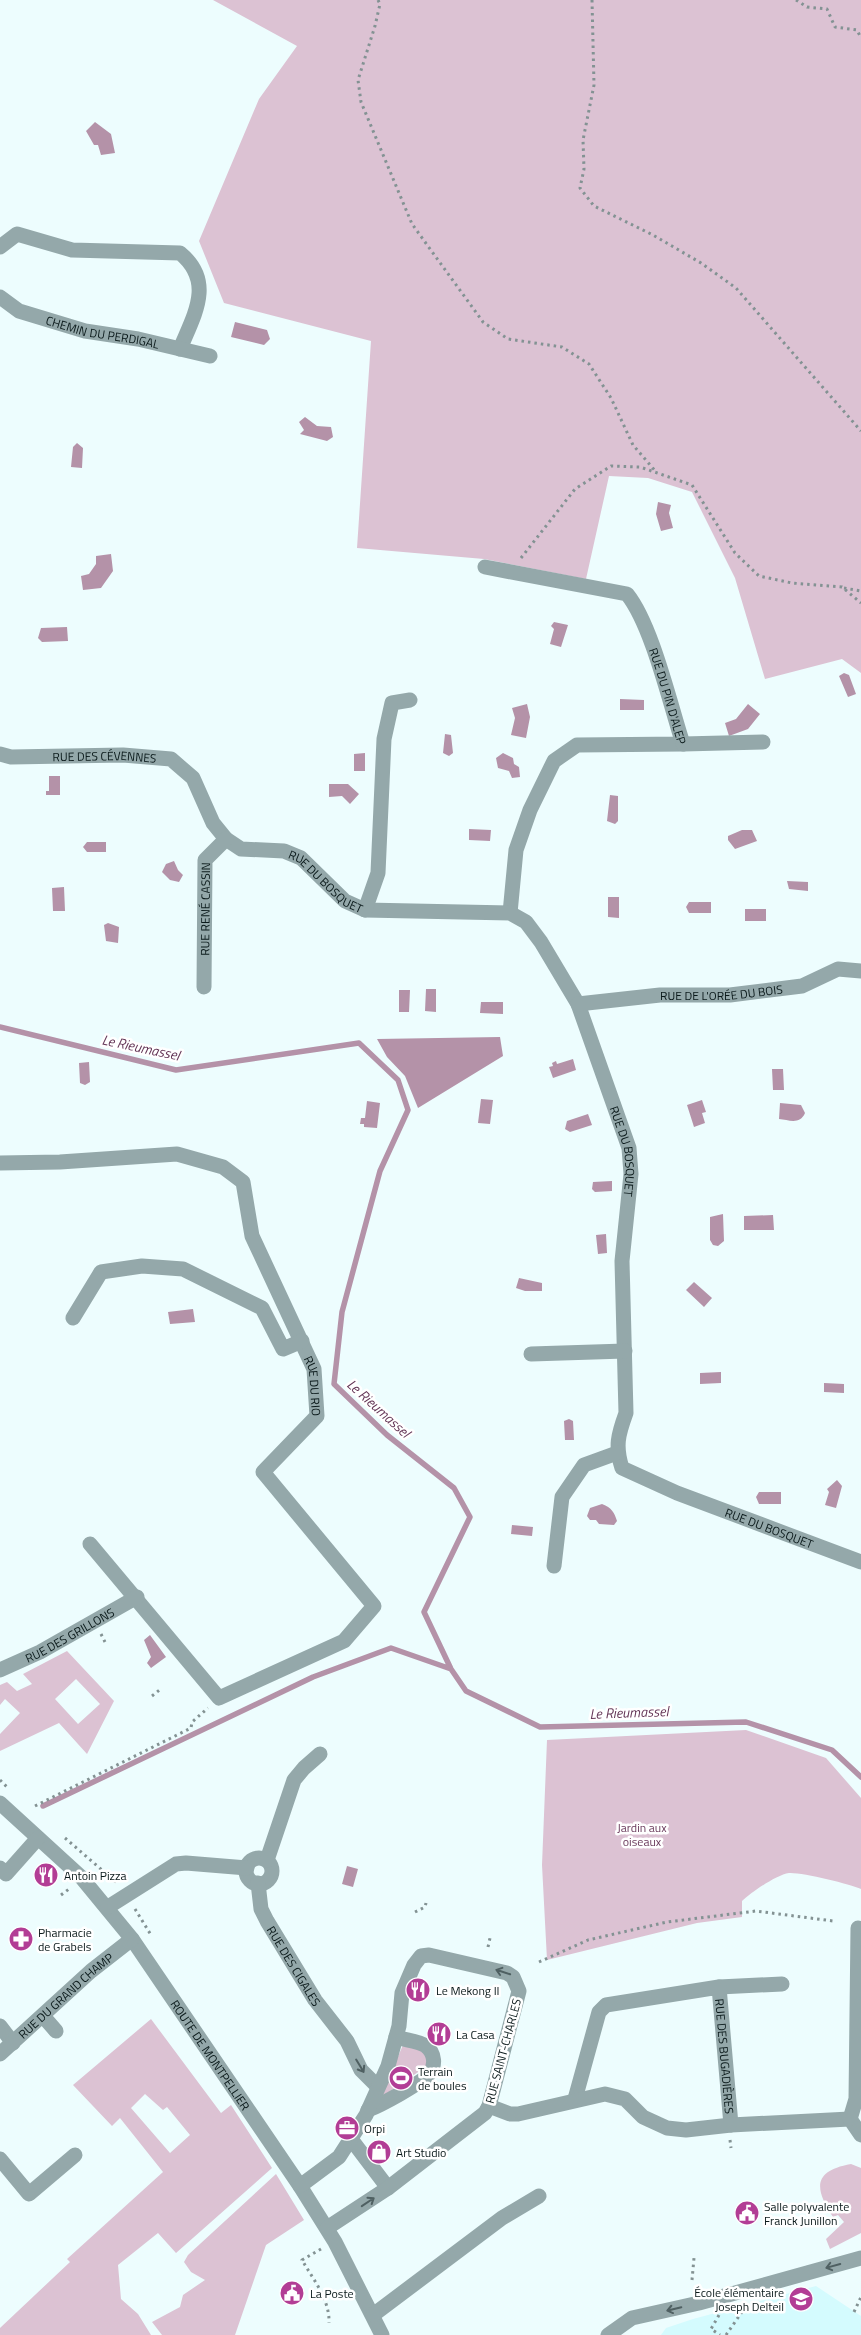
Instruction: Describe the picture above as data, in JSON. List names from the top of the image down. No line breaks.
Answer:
{"streets":{"street":["CHEMIN DU PERDIGAL","RUE DU PIN D'ALEP","RUE DES CÉVENNES","RUE DU BOSQUET","RUE RENÉ CASSIN","RUE DE L'ORÉE DU BOIS","RUE DU RIO","RUE DES GRILLONS","RUE DES CIGALES","RUE DU GRAND CHAMP","RUE SAINT-CHARLES","ROUTE DE MONTPELLIER","RUE DES BUGADIÈRES"]},"crossings":[["RUE DU PIN D'ALEP","RUE DU BOSQUET"],["RUE DES CÉVENNES","RUE DU BOSQUET"],["RUE DES CÉVENNES","RUE RENÉ CASSIN"],["RUE DU BOSQUET","RUE RENÉ CASSIN"],["RUE DU BOSQUET","RUE DE L'ORÉE DU BOIS"],["RUE DES CIGALES","RUE SAINT-CHARLES"],["RUE DU GRAND CHAMP","ROUTE DE MONTPELLIER"],["RUE SAINT-CHARLES","ROUTE DE MONTPELLIER"],["RUE SAINT-CHARLES","RUE DES BUGADIÈRES"]],"one_way":["RUE DES CIGALES"],"water":["Le Rieumassel"],"parks":["Jardin aux oiseaux"],"places":{"restaurant":["Antoin Pizza","Le Mekong II","La Casa"],"pharmacy":["Pharmacie de Grabels"],"sports":["Terrain de boules"],"office":["Orpi"],"shop":["Art Studio"],"public building":["Salle polyvalente Franck Junillon","La Poste"],"school or university":["École élémentaire Joseph Delteil"]}}
